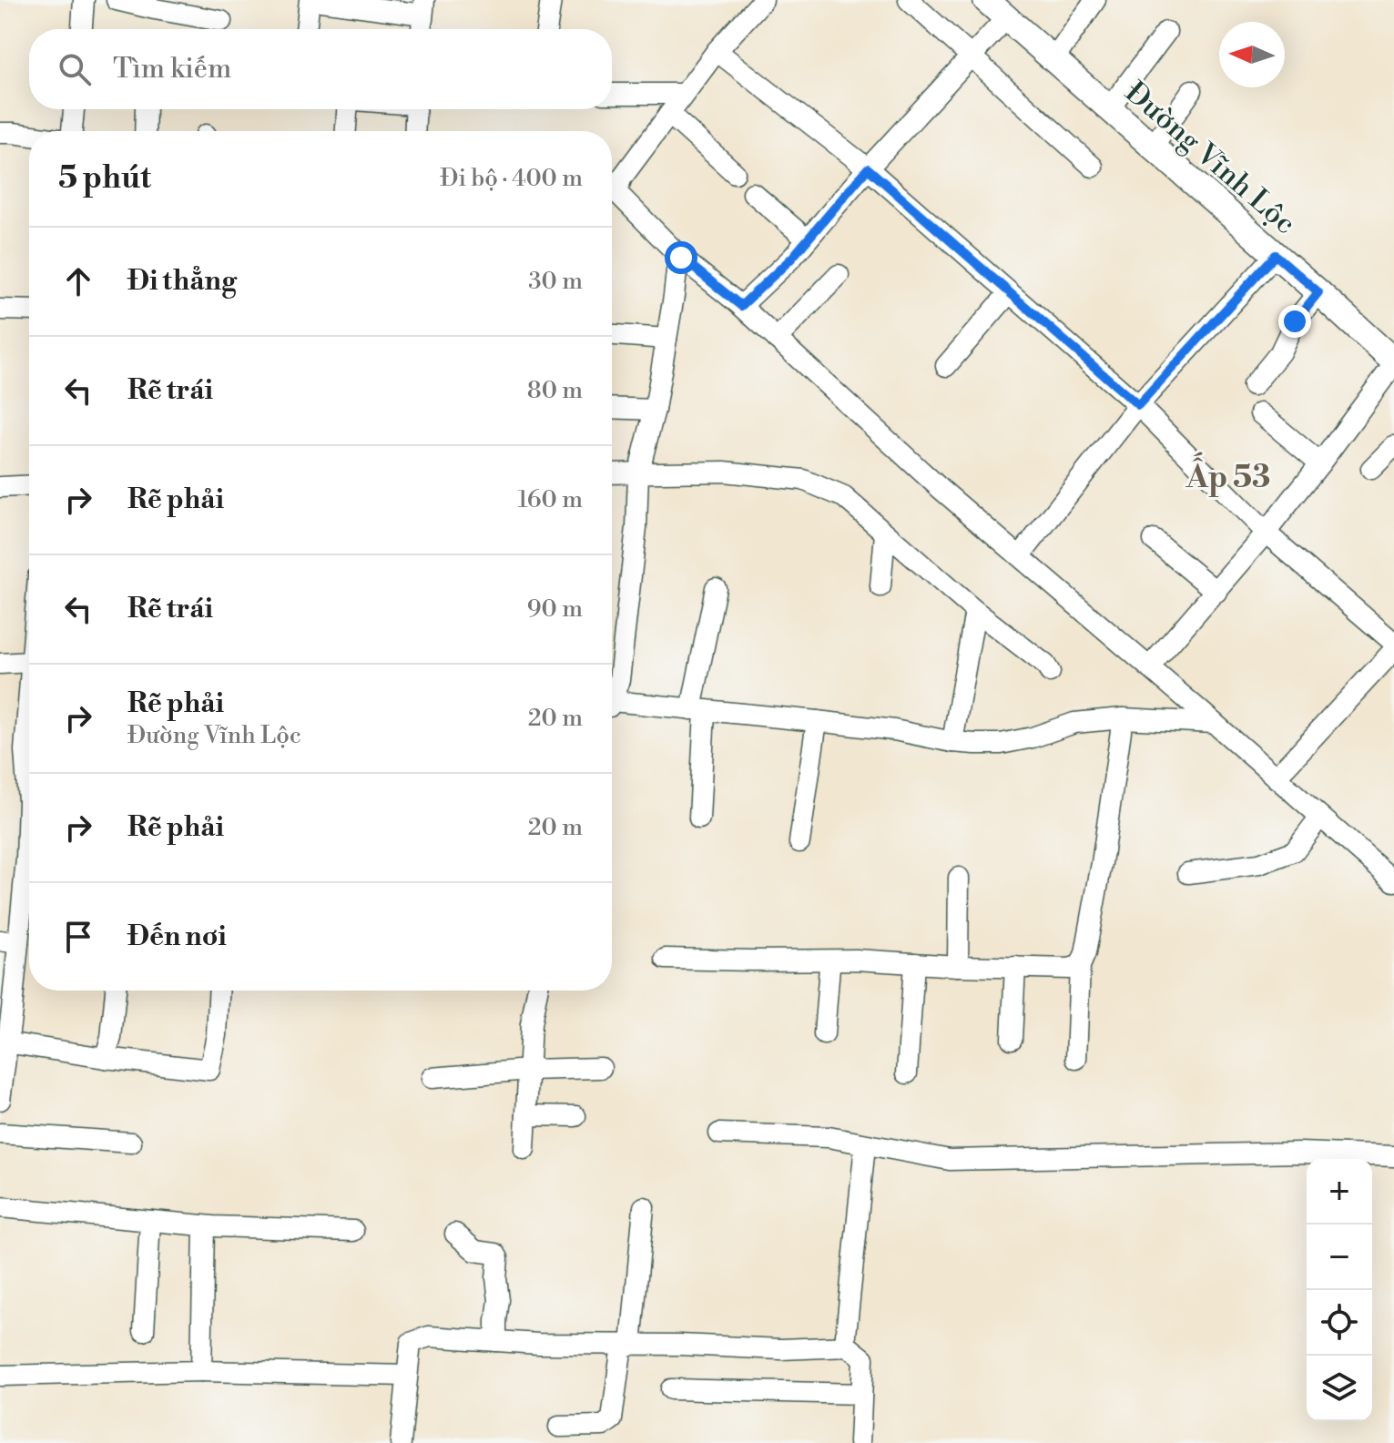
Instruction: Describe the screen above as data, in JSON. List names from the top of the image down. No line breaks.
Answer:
{"streets":{"main road":["Đường Vĩnh Lộc"]},"districts":["Ấp 53"],"north":"left","page":{"search":"Tìm kiếm","heading":["5 phút","Đi bộ · 400 m"],"list":[["Đi thẳng","30 m"],["Rẽ trái","80 m"],["Rẽ phải","160 m"],["Rẽ trái","90 m"],["Rẽ phải","Đường Vĩnh Lộc","20 m"],["Rẽ phải","20 m"],"Đến nơi"],"map_buttons":["+","−"]}}
